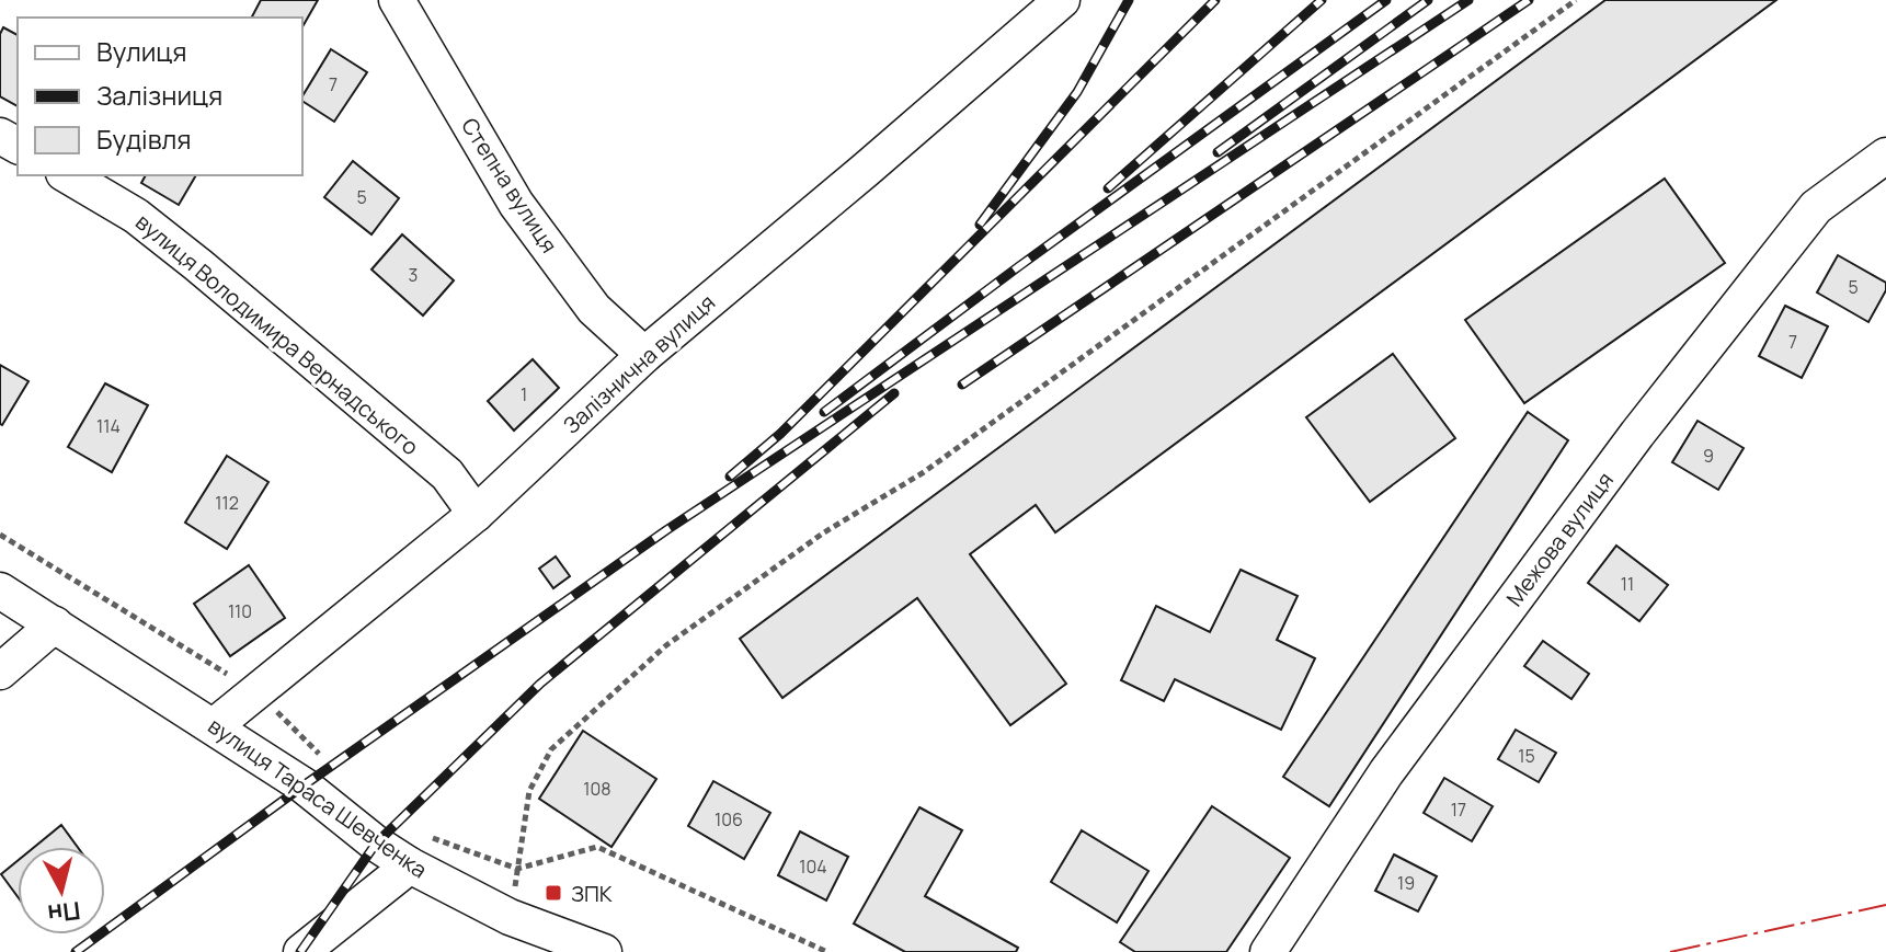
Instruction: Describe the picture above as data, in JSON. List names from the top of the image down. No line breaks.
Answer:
{"streets":{"street":["Степна вулиця","вулиця Володимира Вернадського","Залізнична вулиця","Межова вулиця","вулиця Тараса Шевченка"]},"crossings":[["Степна вулиця","Залізнична вулиця"],["вулиця Володимира Вернадського","Залізнична вулиця"],["Залізнична вулиця","вулиця Тараса Шевченка"]],"places":{"transit":["ЗПК"]},"house_numbers":["7","5","3","5","7","1","114","9","112","11","110","15","108","17","106","104","19"],"legend":["Вулиця","Залізниця","Будівля"],"north":"bottom"}
